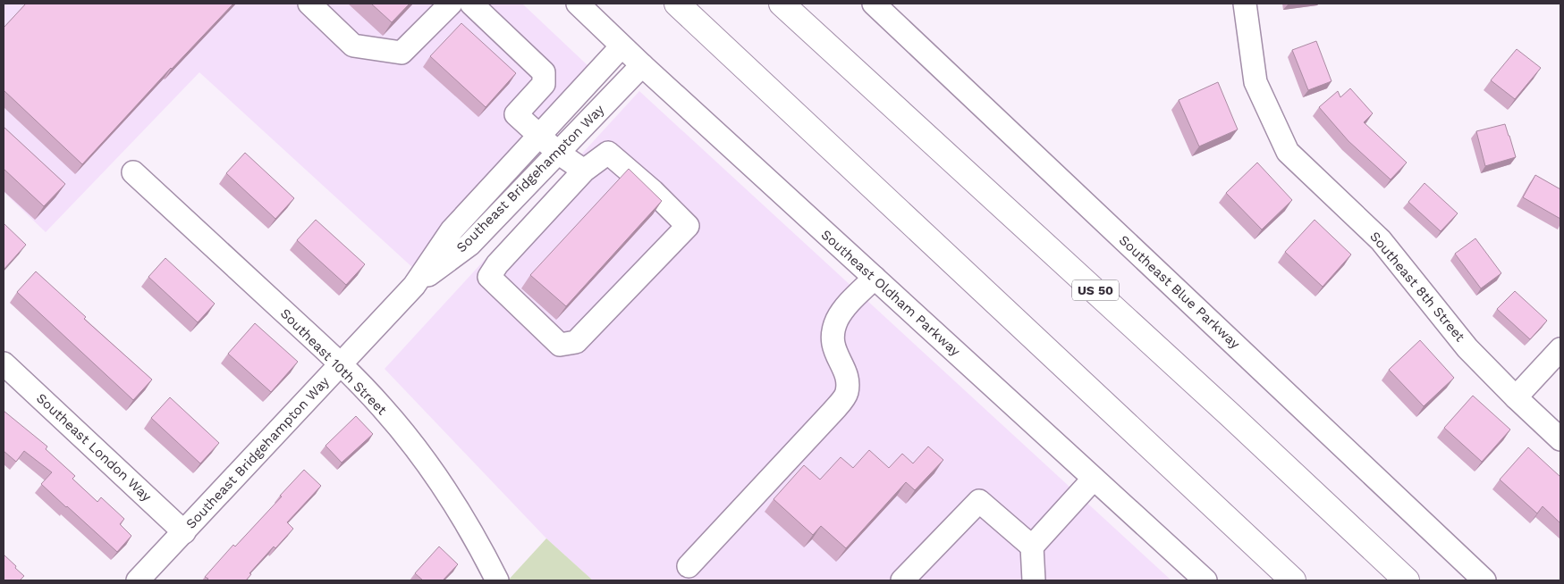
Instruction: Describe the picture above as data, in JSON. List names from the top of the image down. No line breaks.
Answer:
{"streets":{"highway":["US 50"],"street":["Southeast Bridgehampton Way","Southeast 8th Street","Southeast Blue Parkway","Southeast Oldham Parkway","Southeast 10th Street","Southeast London Way"]},"crossings":[["Southeast Bridgehampton Way","Southeast Oldham Parkway"],["Southeast Bridgehampton Way","Southeast 10th Street"],["Southeast Bridgehampton Way","Southeast London Way"]]}
